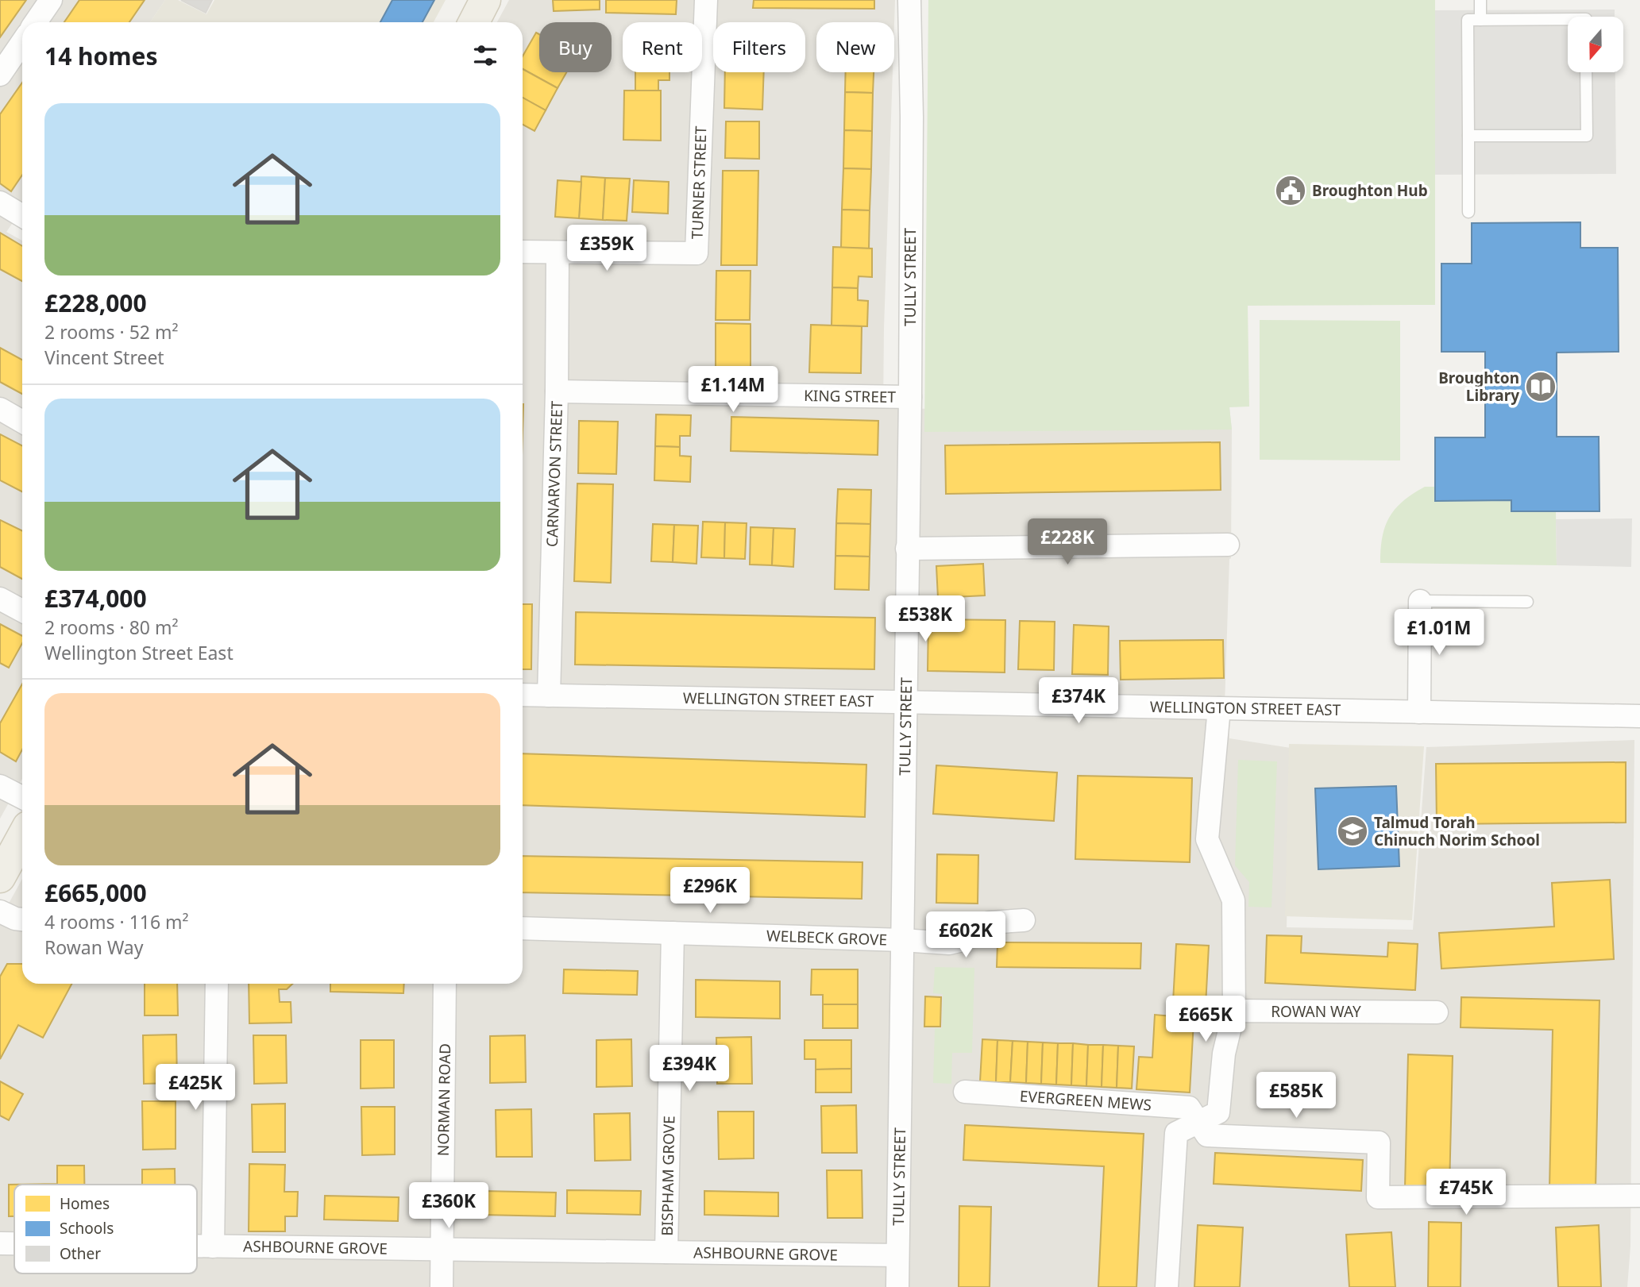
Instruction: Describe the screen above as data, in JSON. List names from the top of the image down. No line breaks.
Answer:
{"streets":{"street":["TURNER STREET","TULLY STREET","KING STREET","CARNARVON STREET","WELLINGTON STREET EAST","WELBECK GROVE","ROWAN WAY","NORMAN ROAD","EVERGREEN MEWS","BISPHAM GROVE","ASHBOURNE GROVE"]},"crossings":[["TURNER STREET","CARNARVON STREET"],["TULLY STREET","KING STREET"],["TULLY STREET","WELLINGTON STREET EAST"],["TULLY STREET","WELBECK GROVE"],["TULLY STREET","ASHBOURNE GROVE"],["KING STREET","CARNARVON STREET"],["CARNARVON STREET","WELLINGTON STREET EAST"],["WELBECK GROVE","BISPHAM GROVE"],["NORMAN ROAD","ASHBOURNE GROVE"],["BISPHAM GROVE","ASHBOURNE GROVE"]],"places":{"public building":["Broughton Hub"],"library":["Broughton Library"],"school or university":["Talmud Torah Chinuch Norim School"]},"legend":["Homes","Schools","Other"],"north":"bottom","page":{"chip":["Buy","Rent","Filters","New"],"heading":"14 homes","list":[{"name":"£228,000","note":"2 rooms · 52 m² · Vincent Street"},{"name":"£374,000","note":"2 rooms · 80 m² · Wellington Street East"},{"name":"£665,000","note":"4 rooms · 116 m² · Rowan Way"}],"price":["£359K","£1.14M","£228K","£538K","£1.01M","£374K","£296K","£602K","£665K","£394K","£425K","£585K","£745K","£360K"]}}
